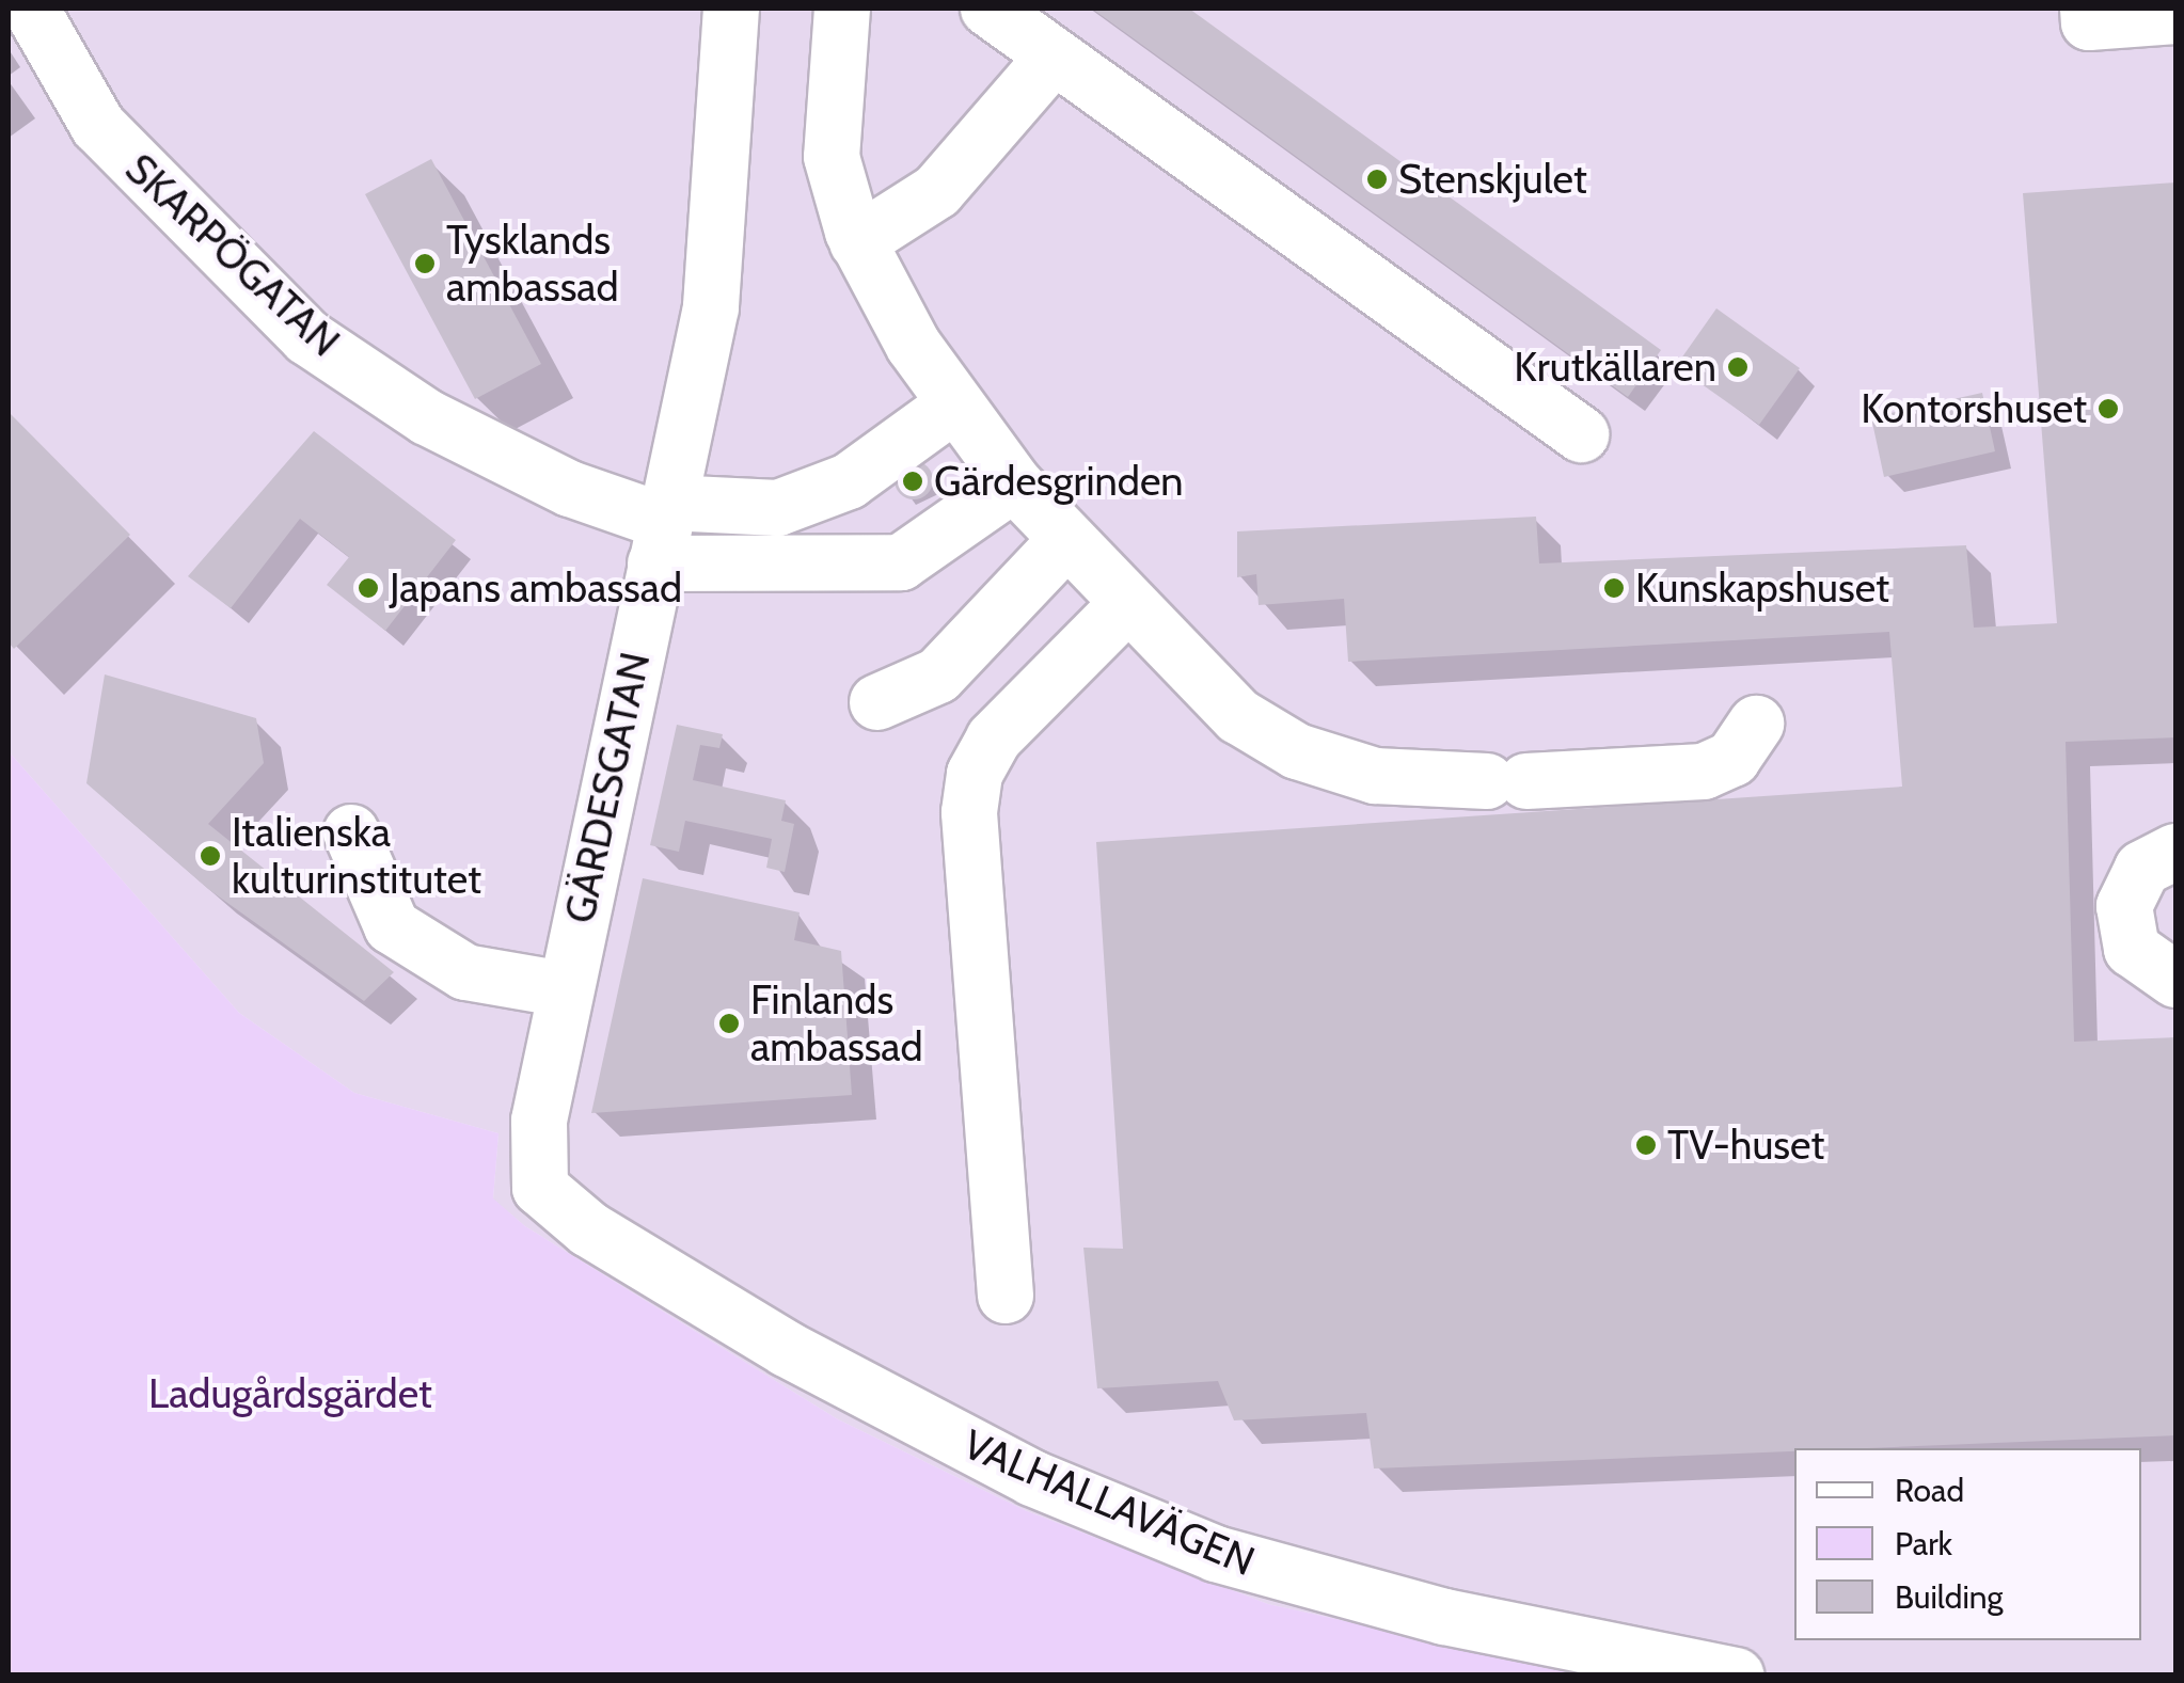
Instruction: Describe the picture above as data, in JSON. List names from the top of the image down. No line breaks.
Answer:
{"streets":{"street":["SKARPÖGATAN","GÄRDESGATAN","VALHALLAVÄGEN"]},"crossings":[["SKARPÖGATAN","GÄRDESGATAN"],["GÄRDESGATAN","VALHALLAVÄGEN"]],"parks":["Ladugårdsgärdet"],"places":["Stenskjulet","Tysklands ambassad","Krutkällaren","Kontorshuset","Gärdesgrinden","Japans ambassad","Kunskapshuset","Italienska kulturinstitutet","Finlands ambassad","TV-huset"],"legend":["Road","Park","Building"]}
